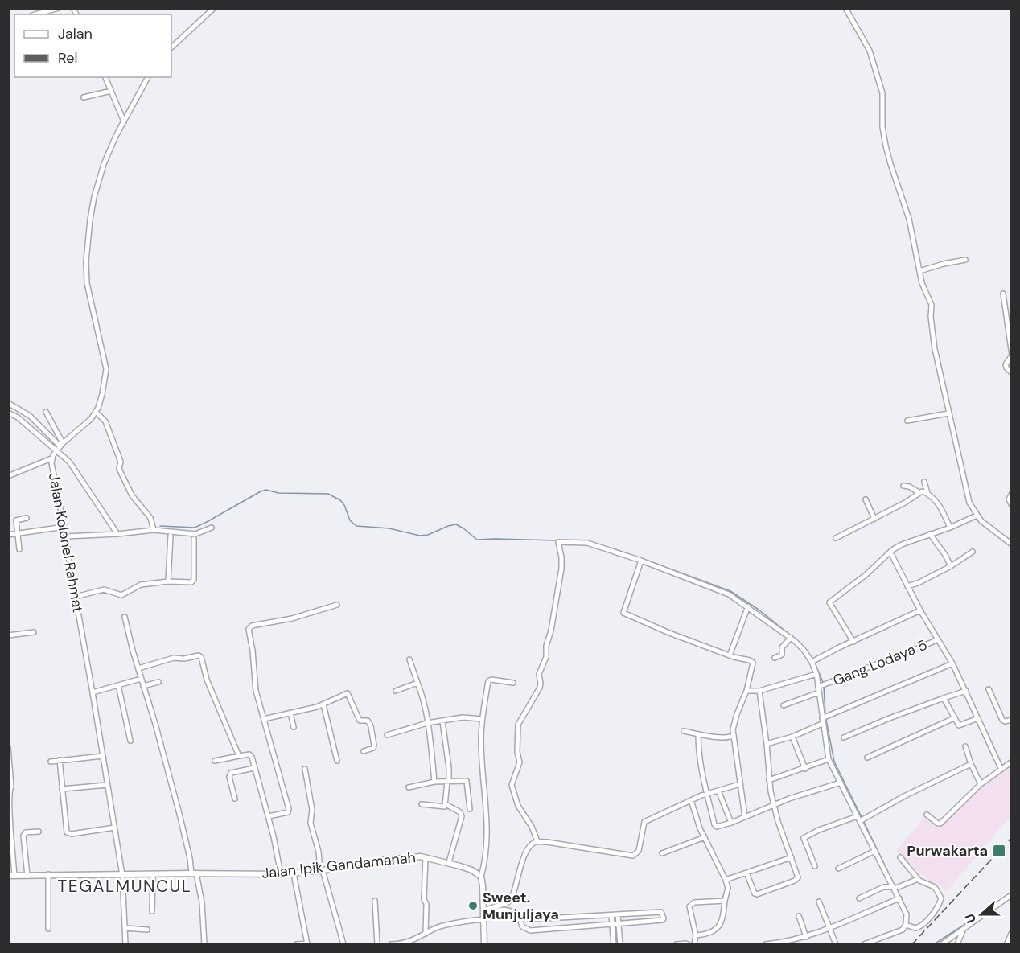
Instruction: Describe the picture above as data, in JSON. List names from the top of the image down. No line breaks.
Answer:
{"streets":{"street":["Jalan Kolonel Rahmat","Gang Lodaya 5","Jalan Ipik Gandamanah"]},"crossings":[["Jalan Kolonel Rahmat","Jalan Ipik Gandamanah"]],"districts":["TEGALMUNCUL"],"places":{"transit":["Purwakarta"],"other":["Sweet. Munjuljaya"]},"legend":["Jalan","Rel"],"north":"left"}
